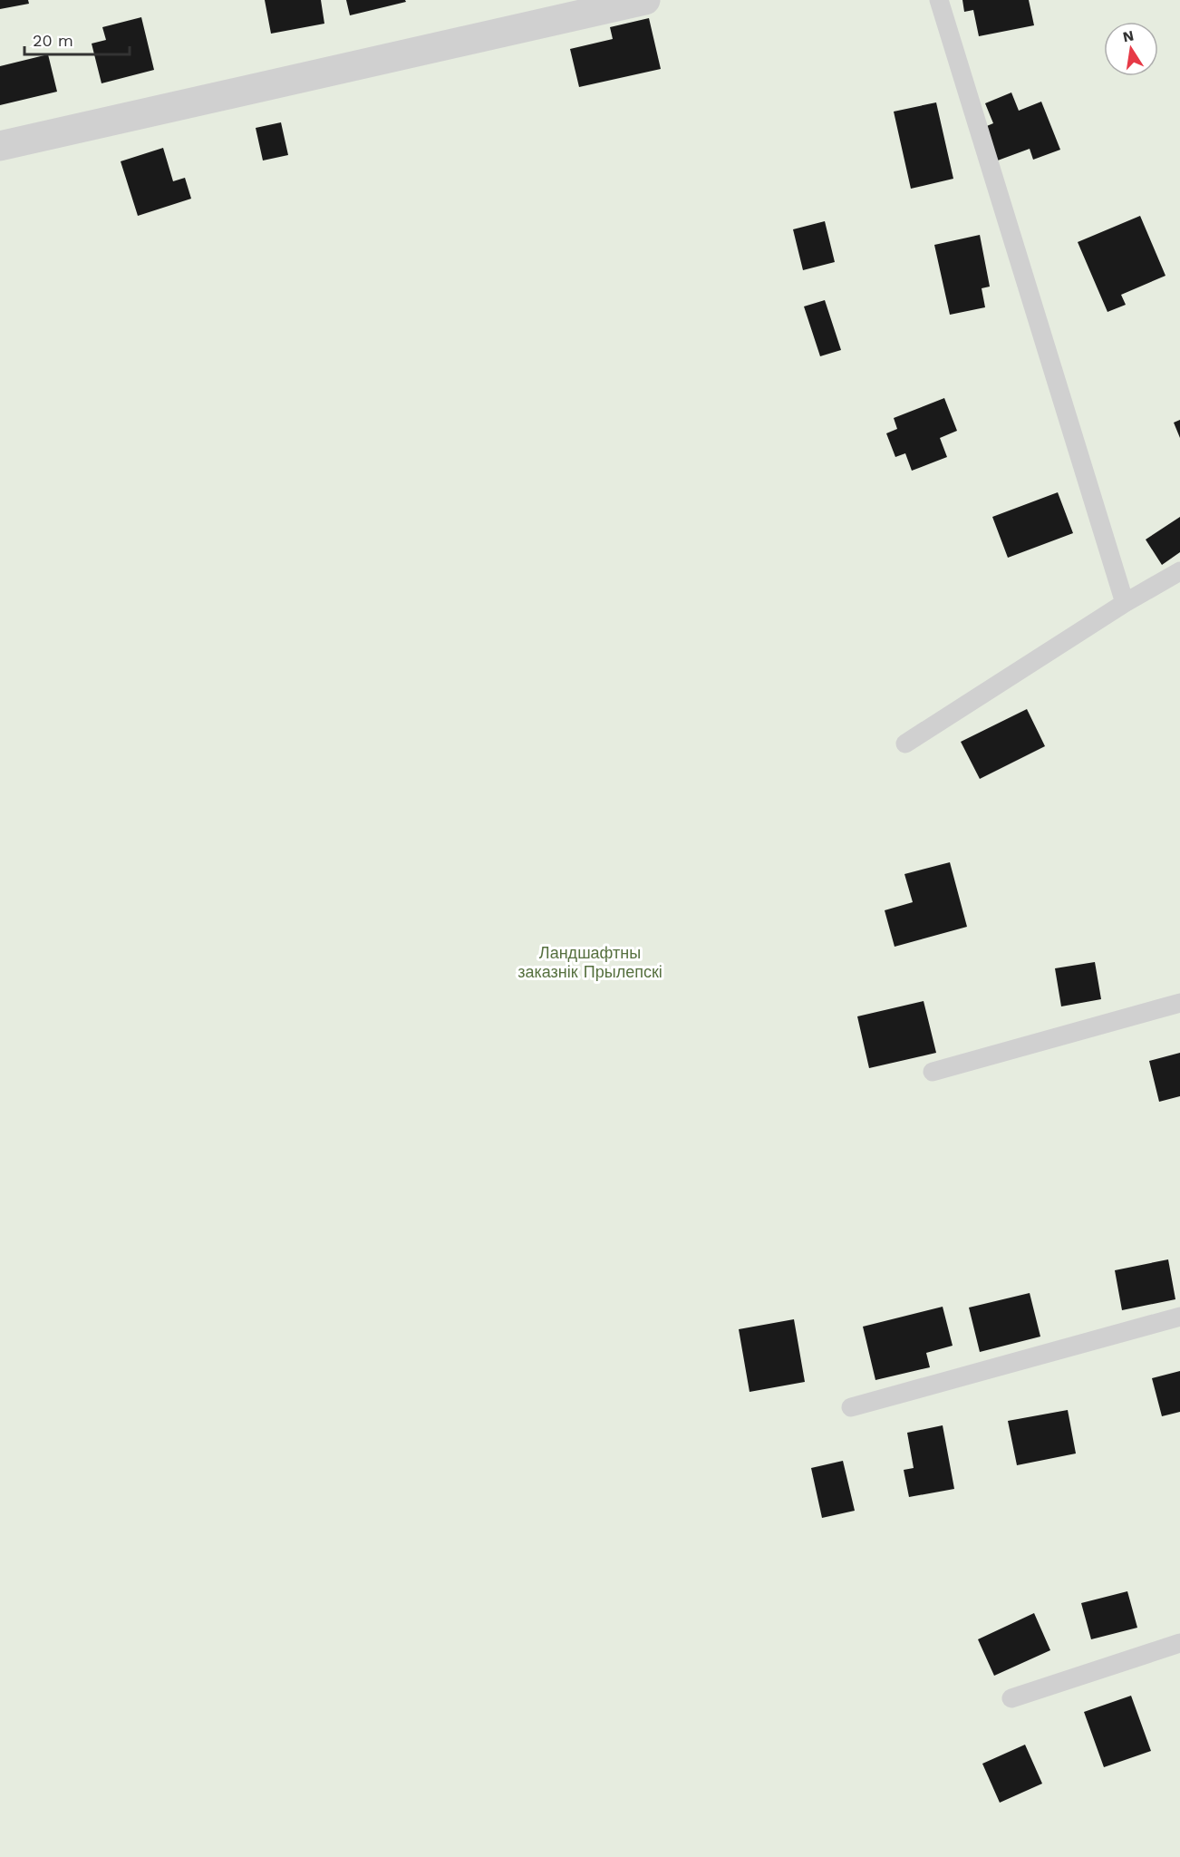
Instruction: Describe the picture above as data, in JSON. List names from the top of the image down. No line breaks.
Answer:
{"parks":["Ландшафтны заказнік Прылепскі"],"scale_bar":"20 m","north":"top"}
